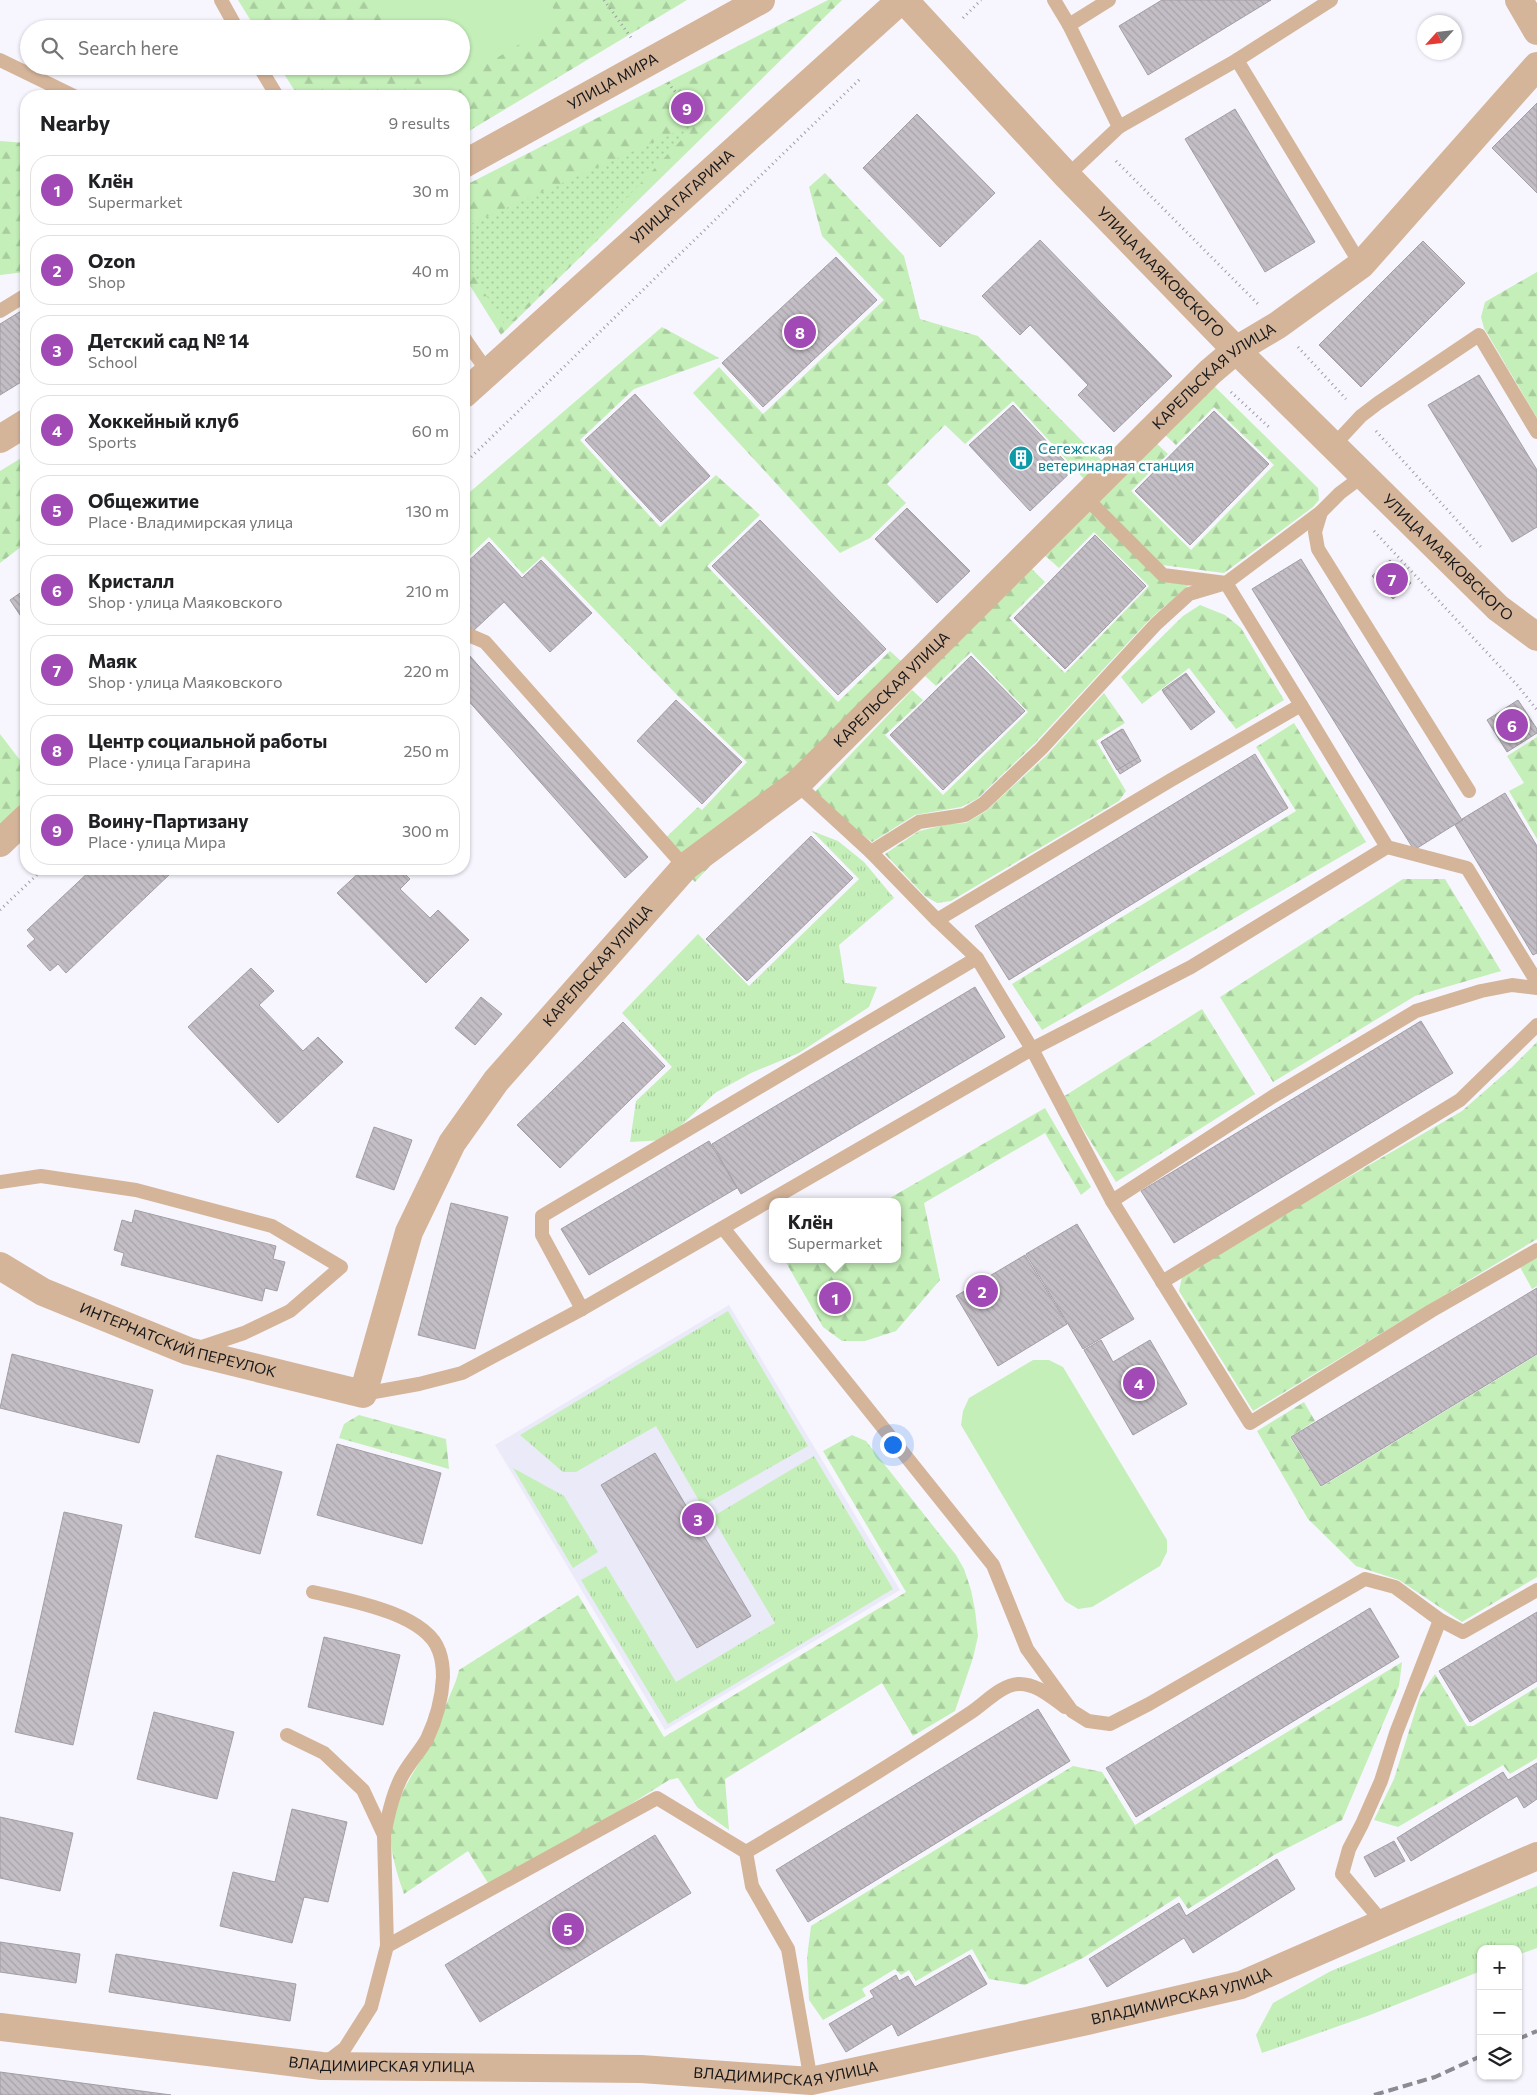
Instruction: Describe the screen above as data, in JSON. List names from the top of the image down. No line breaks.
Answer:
{"streets":{"street":["УЛИЦА МИРА","УЛИЦА ГАГАРИНА","УЛИЦА МАЯКОВСКОГО","КАРЕЛЬСКАЯ УЛИЦА","ИНТЕРНАТСКИЙ ПЕРЕУЛОК","ВЛАДИМИРСКАЯ УЛИЦА"]},"crossings":[["УЛИЦА ГАГАРИНА","УЛИЦА МАЯКОВСКОГО"],["УЛИЦА МАЯКОВСКОГО","КАРЕЛЬСКАЯ УЛИЦА"],["КАРЕЛЬСКАЯ УЛИЦА","ИНТЕРНАТСКИЙ ПЕРЕУЛОК"]],"places":{"building":["Сегежская ветеринарная станция"]},"north":"bottom left","page":{"search":"Search here","pins":["9","8","7","6","2","1","4","3","5"],"heading":["Nearby","9 results"],"list":[{"mark":"1","name":"Клён","note":"Supermarket","value":"30 m"},{"mark":"2","name":"Ozon","note":"Shop","value":"40 m"},{"mark":"3","name":"Детский сад № 14","note":"School","value":"50 m"},{"mark":"4","name":"Хоккейный клуб","note":"Sports","value":"60 m"},{"mark":"5","name":"Общежитие","note":"Place · Владимирская улица","value":"130 m"},{"mark":"6","name":"Кристалл","note":"Shop · улица Маяковского","value":"210 m"},{"mark":"7","name":"Маяк","note":"Shop · улица Маяковского","value":"220 m"},{"mark":"8","name":"Центр социальной работы","note":"Place · улица Гагарина","value":"250 m"},{"mark":"9","name":"Воину-Партизану","note":"Place · улица Мира","value":"300 m"}],"popup":["Клён","Supermarket"],"map_buttons":["+","−"]}}
